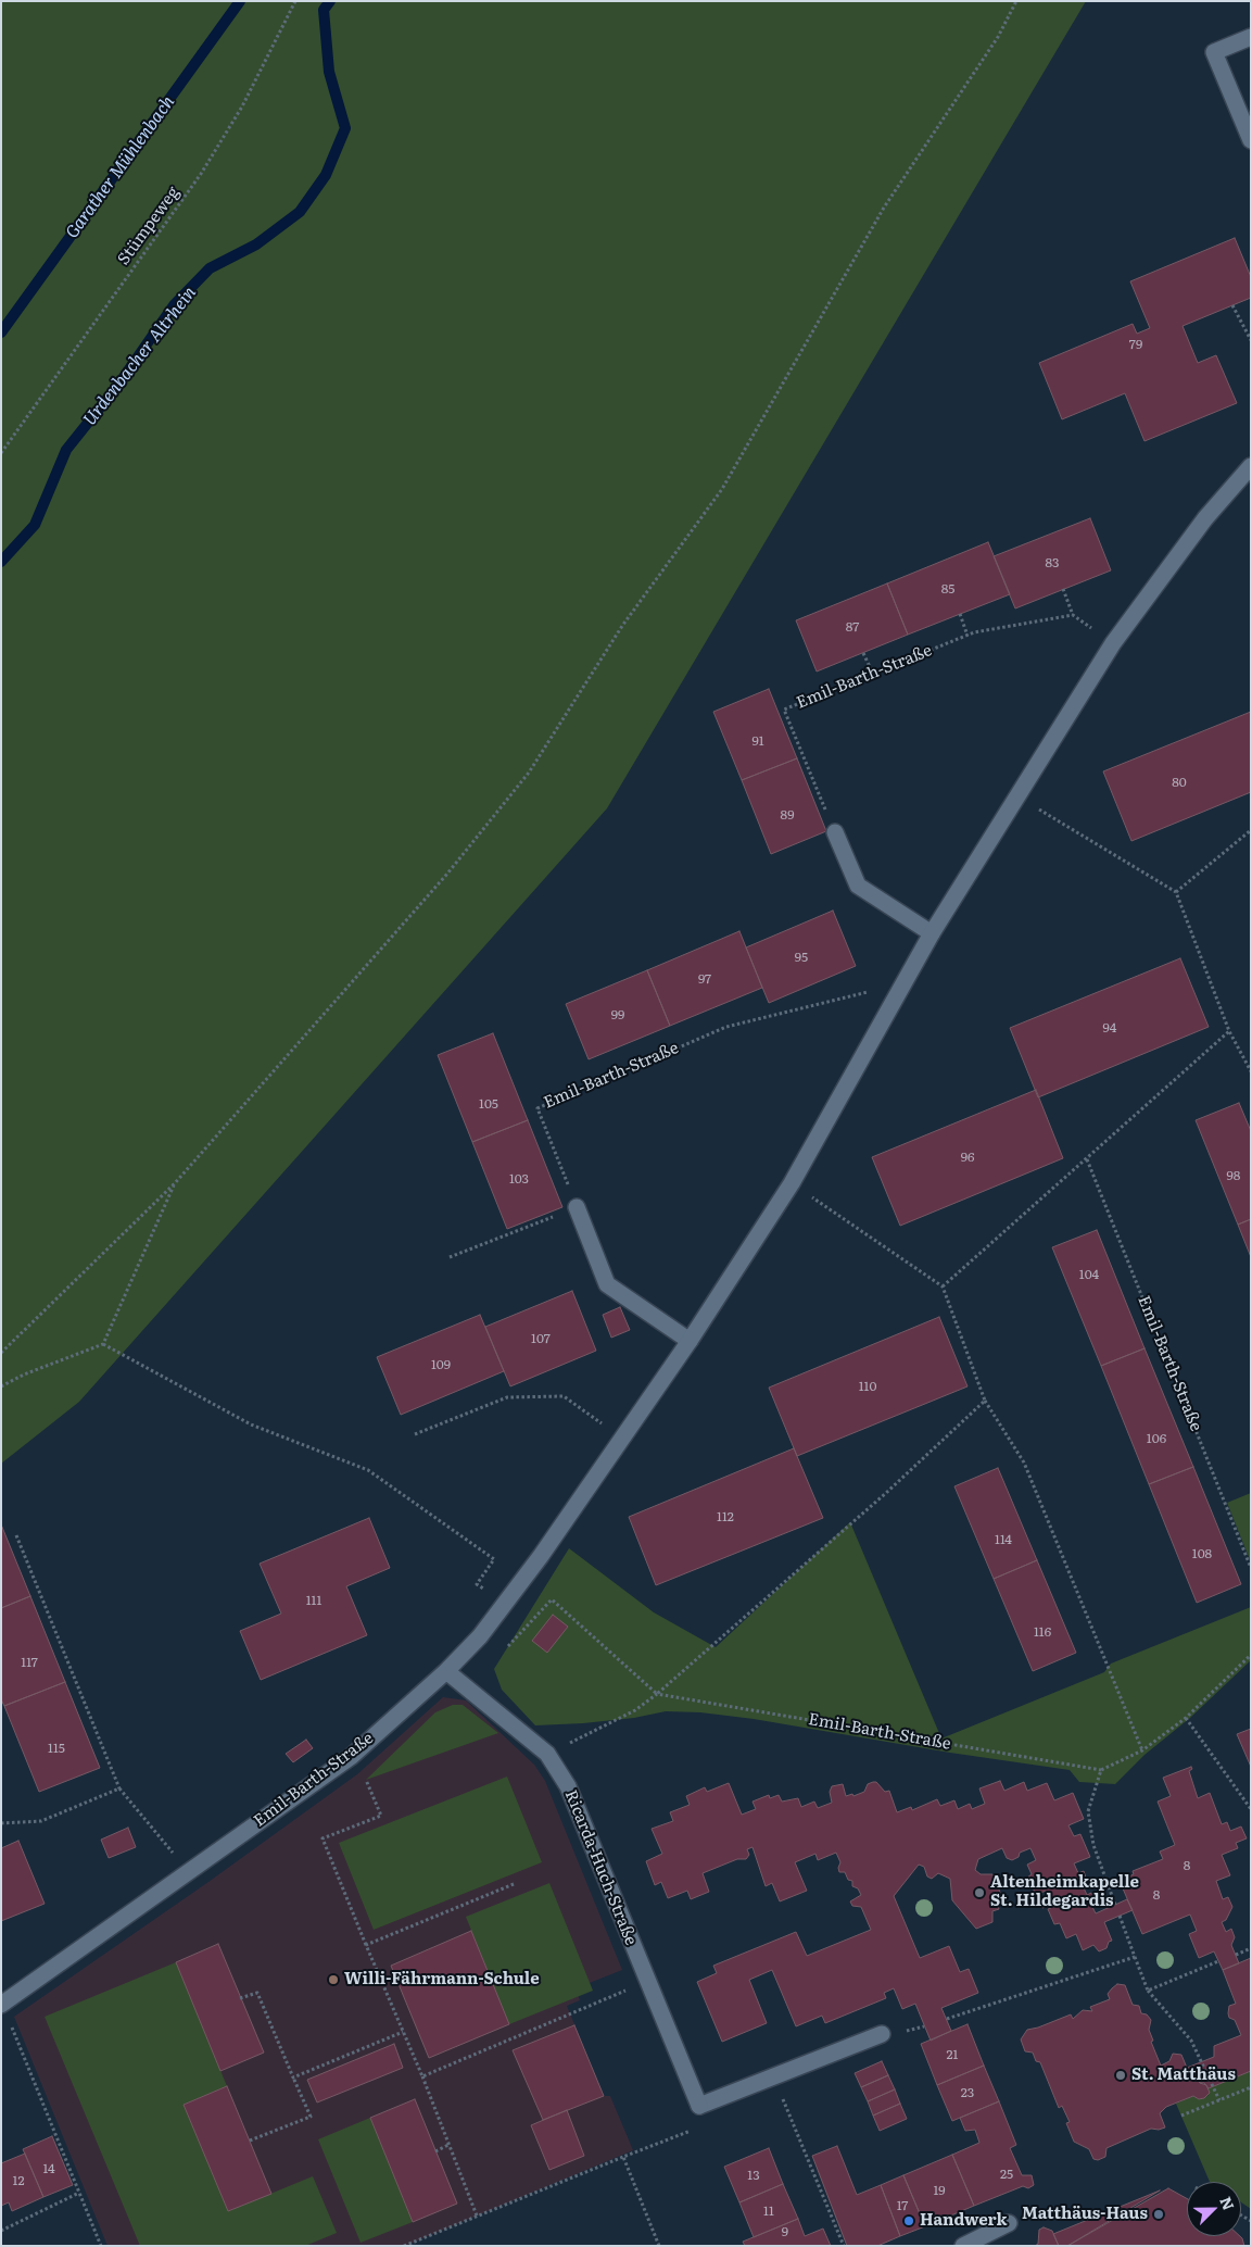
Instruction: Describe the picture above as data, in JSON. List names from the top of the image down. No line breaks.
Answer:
{"streets":{"street":["Emil-Barth-Straße","Ricarda-Huch-Straße"],"path":["Stümpeweg"]},"crossings":[["Emil-Barth-Straße","Ricarda-Huch-Straße"]],"water":["Garather Mühlenbach","Urdenbacher Altrhein"],"places":["Altenheimkapelle St. Hildegardis","Willi-Fährmann-Schule","St. Matthäus","Matthäus-Haus","Handwerk"],"house_numbers":["79","83","85","87","91","80","89","95","97","99","94","105","96","98","103","104","107","109","110","106","112","114","108","111","116","117","115","8","8","21","23","14","25","13","12","19","17","11","9"],"north":"top right"}
